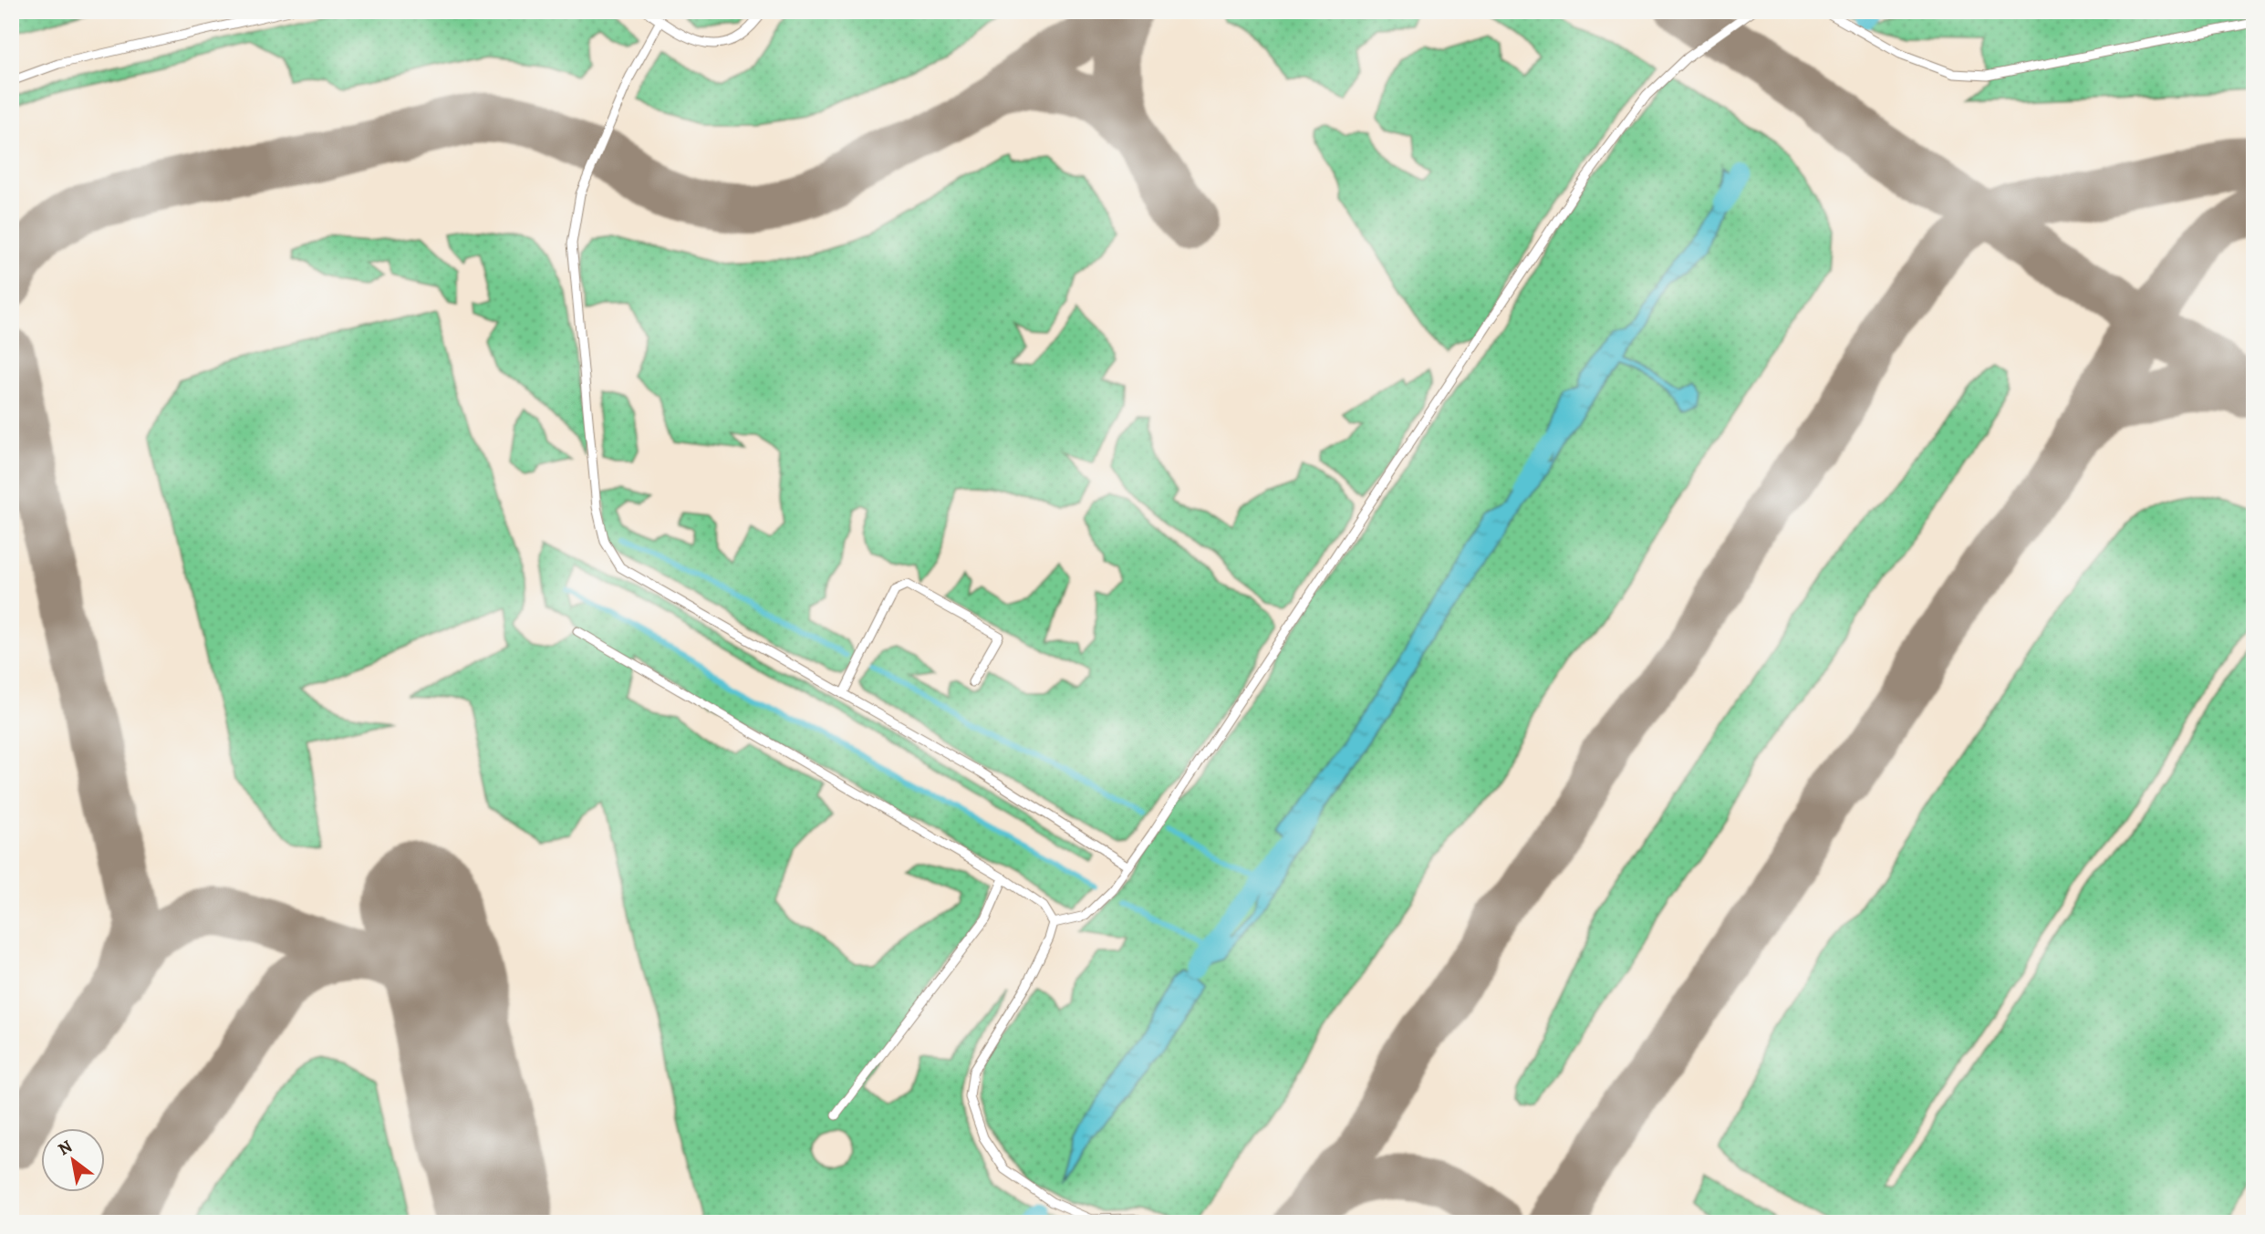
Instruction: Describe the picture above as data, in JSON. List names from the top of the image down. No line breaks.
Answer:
{"north":"top left"}
